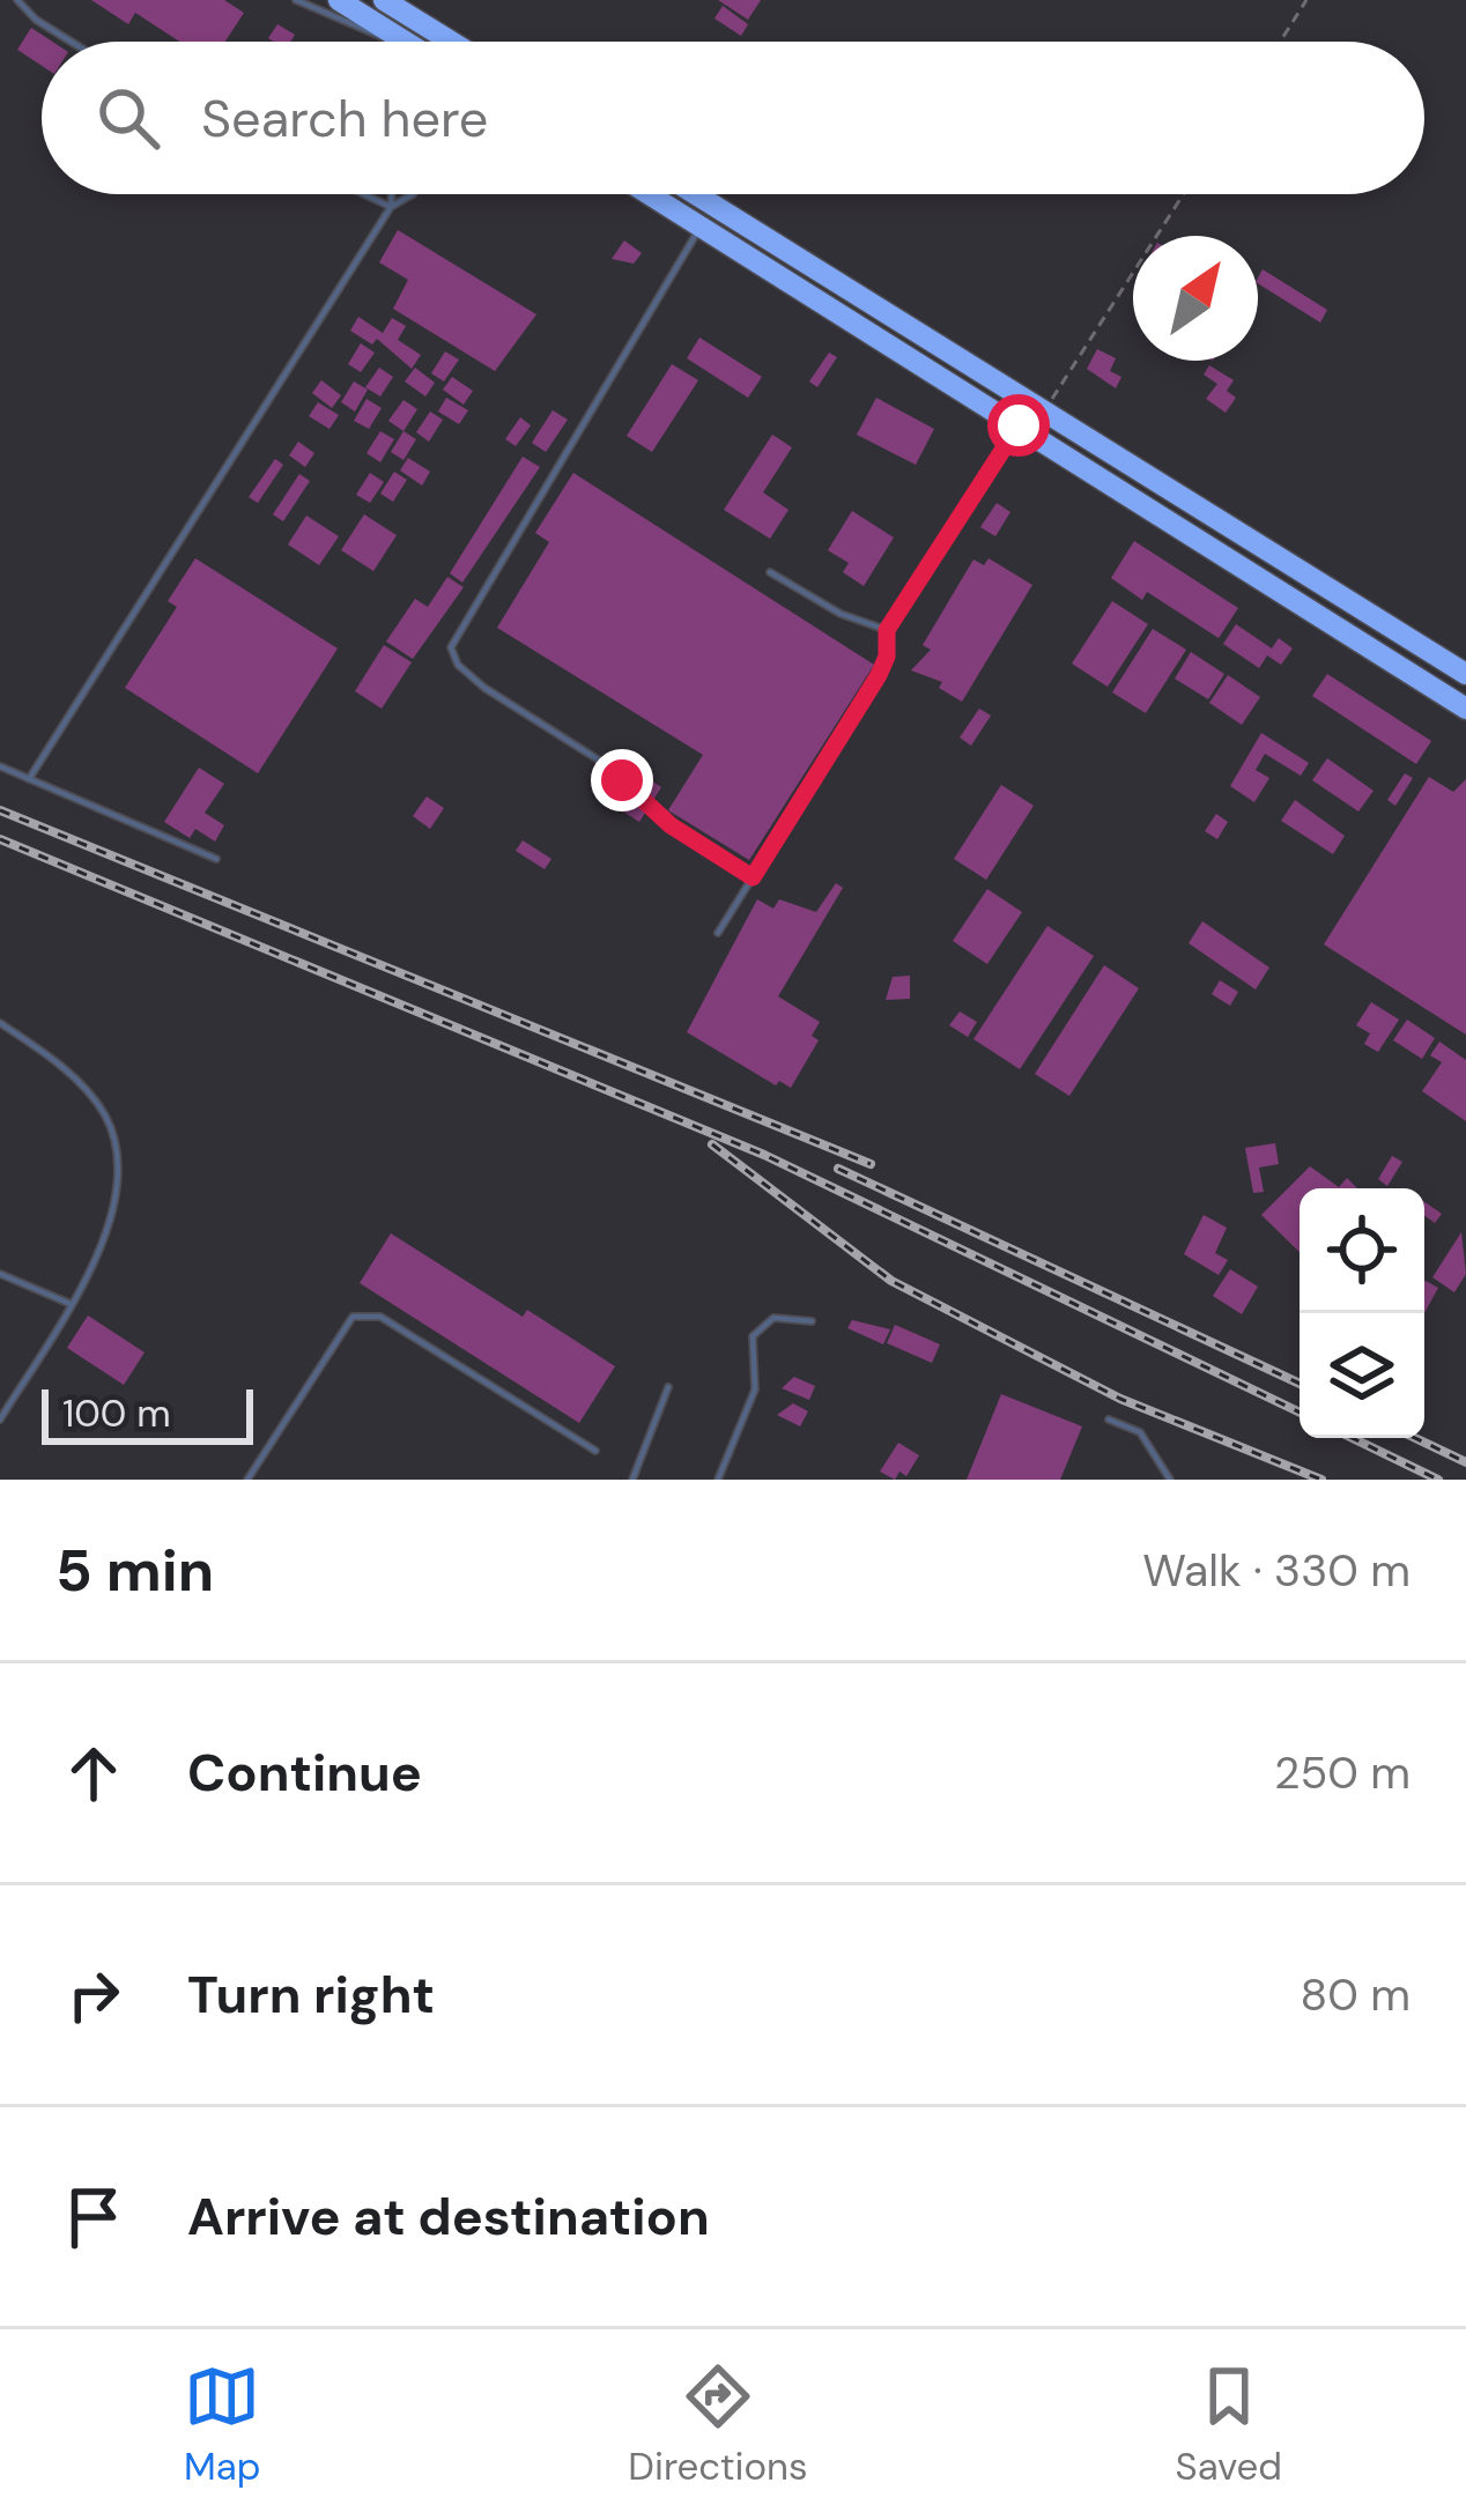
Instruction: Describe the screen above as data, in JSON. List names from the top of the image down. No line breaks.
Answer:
{"scale_bar":"100 m","north":"top right","page":{"search":"Search here","scale":"100 m","heading":["5 min","Walk · 330 m"],"list":[["Continue","250 m"],["Turn right","80 m"],"Arrive at destination"],"nav":["Map","Directions","Saved"]}}
